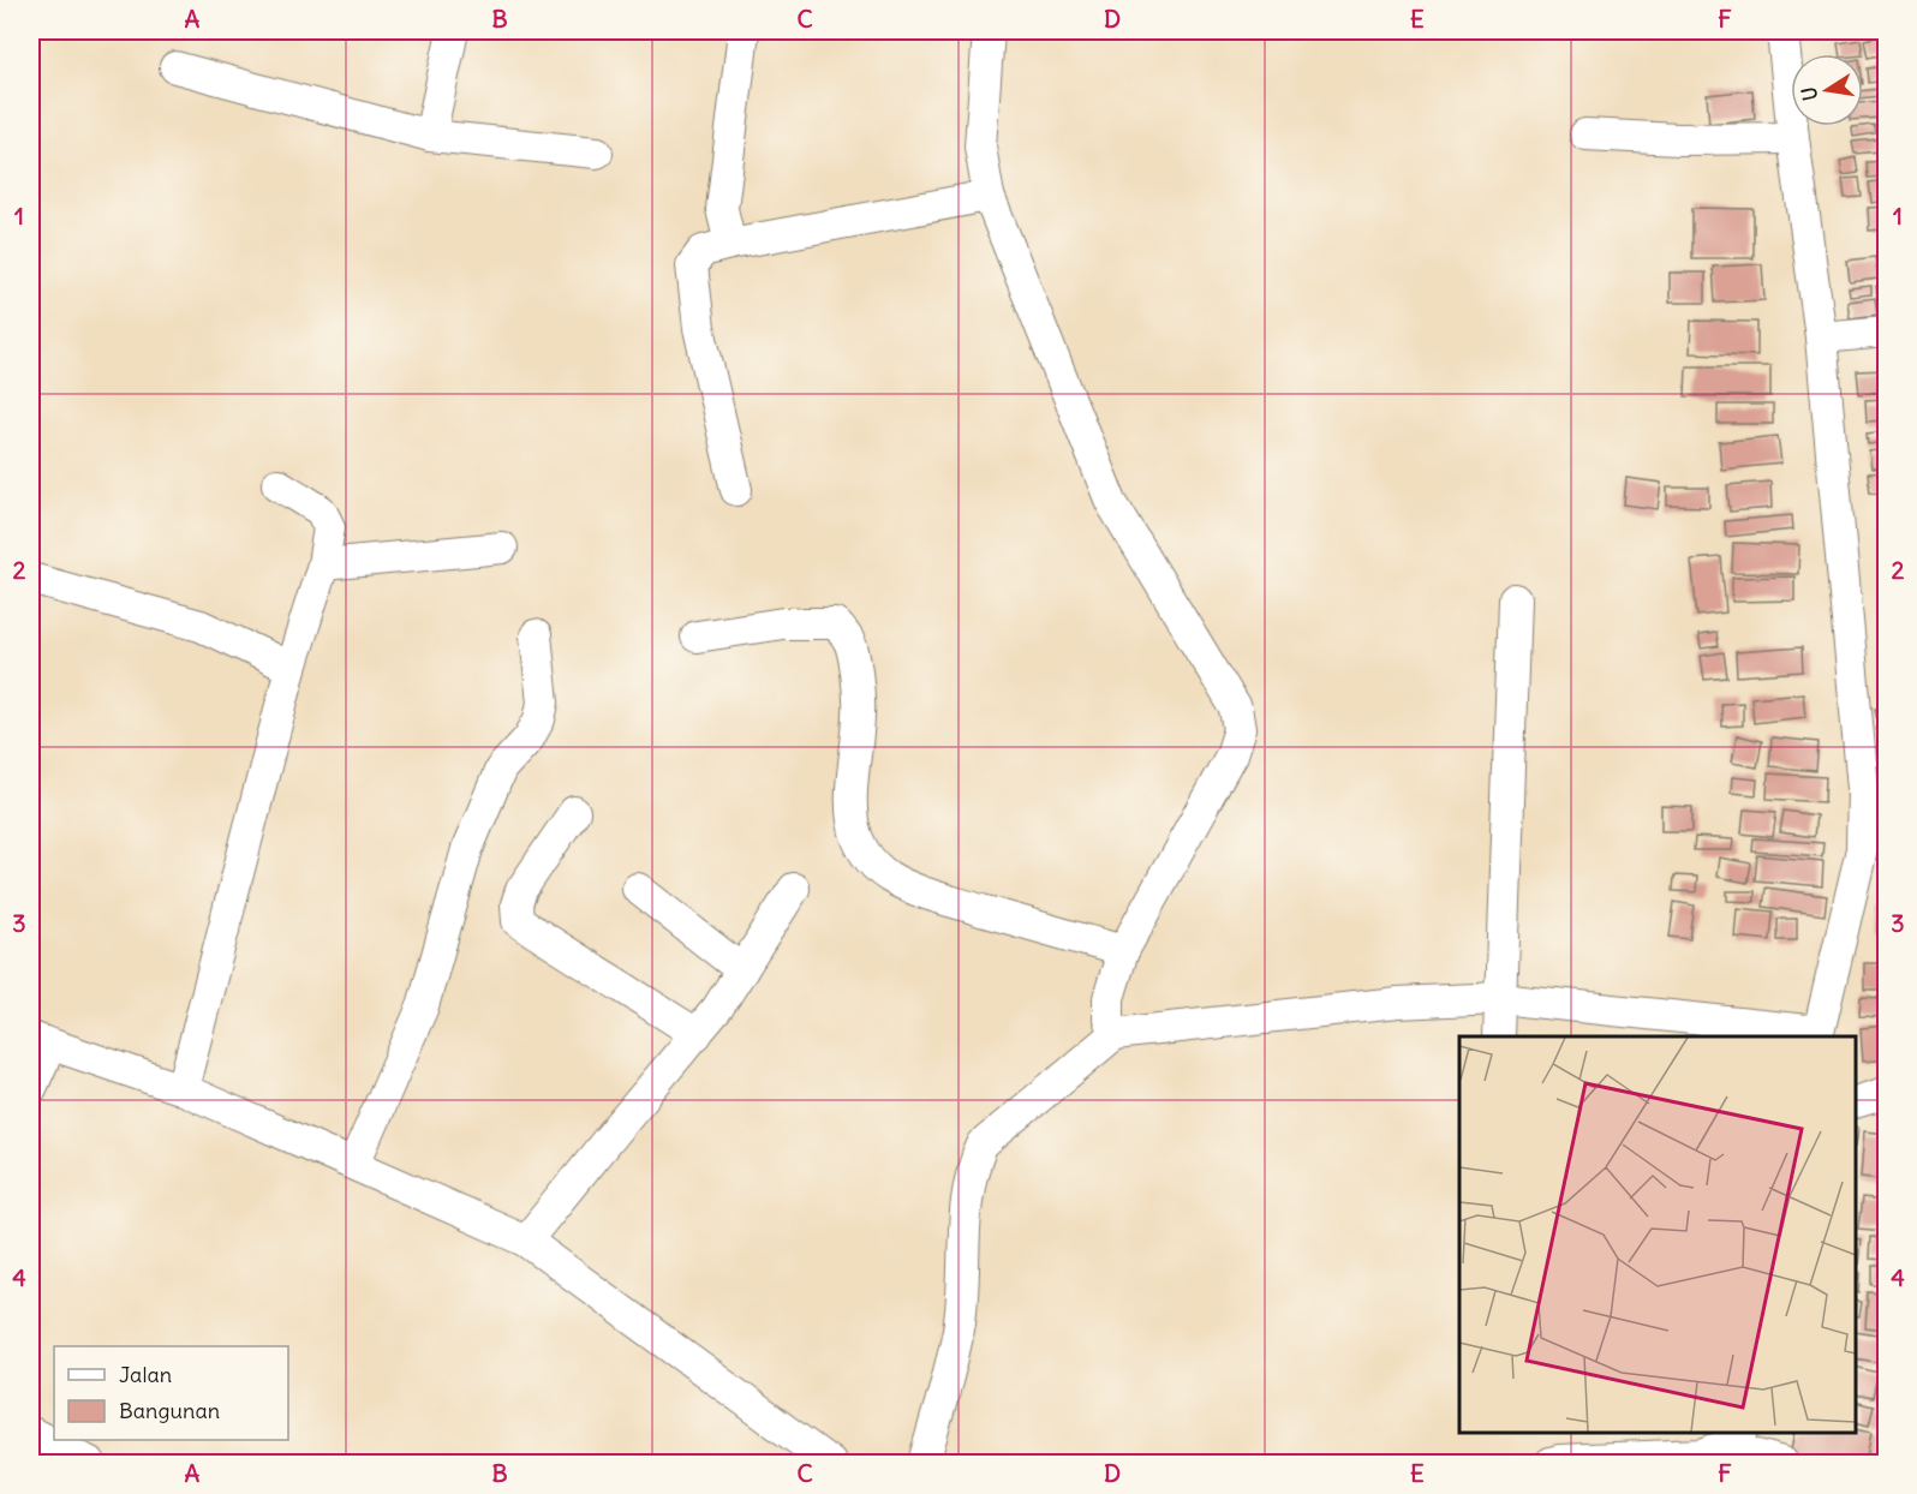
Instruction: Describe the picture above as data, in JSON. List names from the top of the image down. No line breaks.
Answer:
{"legend":["Jalan","Bangunan"],"north":"left","grid":{"columns":["A","B","C","D","E","F"],"rows":["1","2","3","4"]}}
